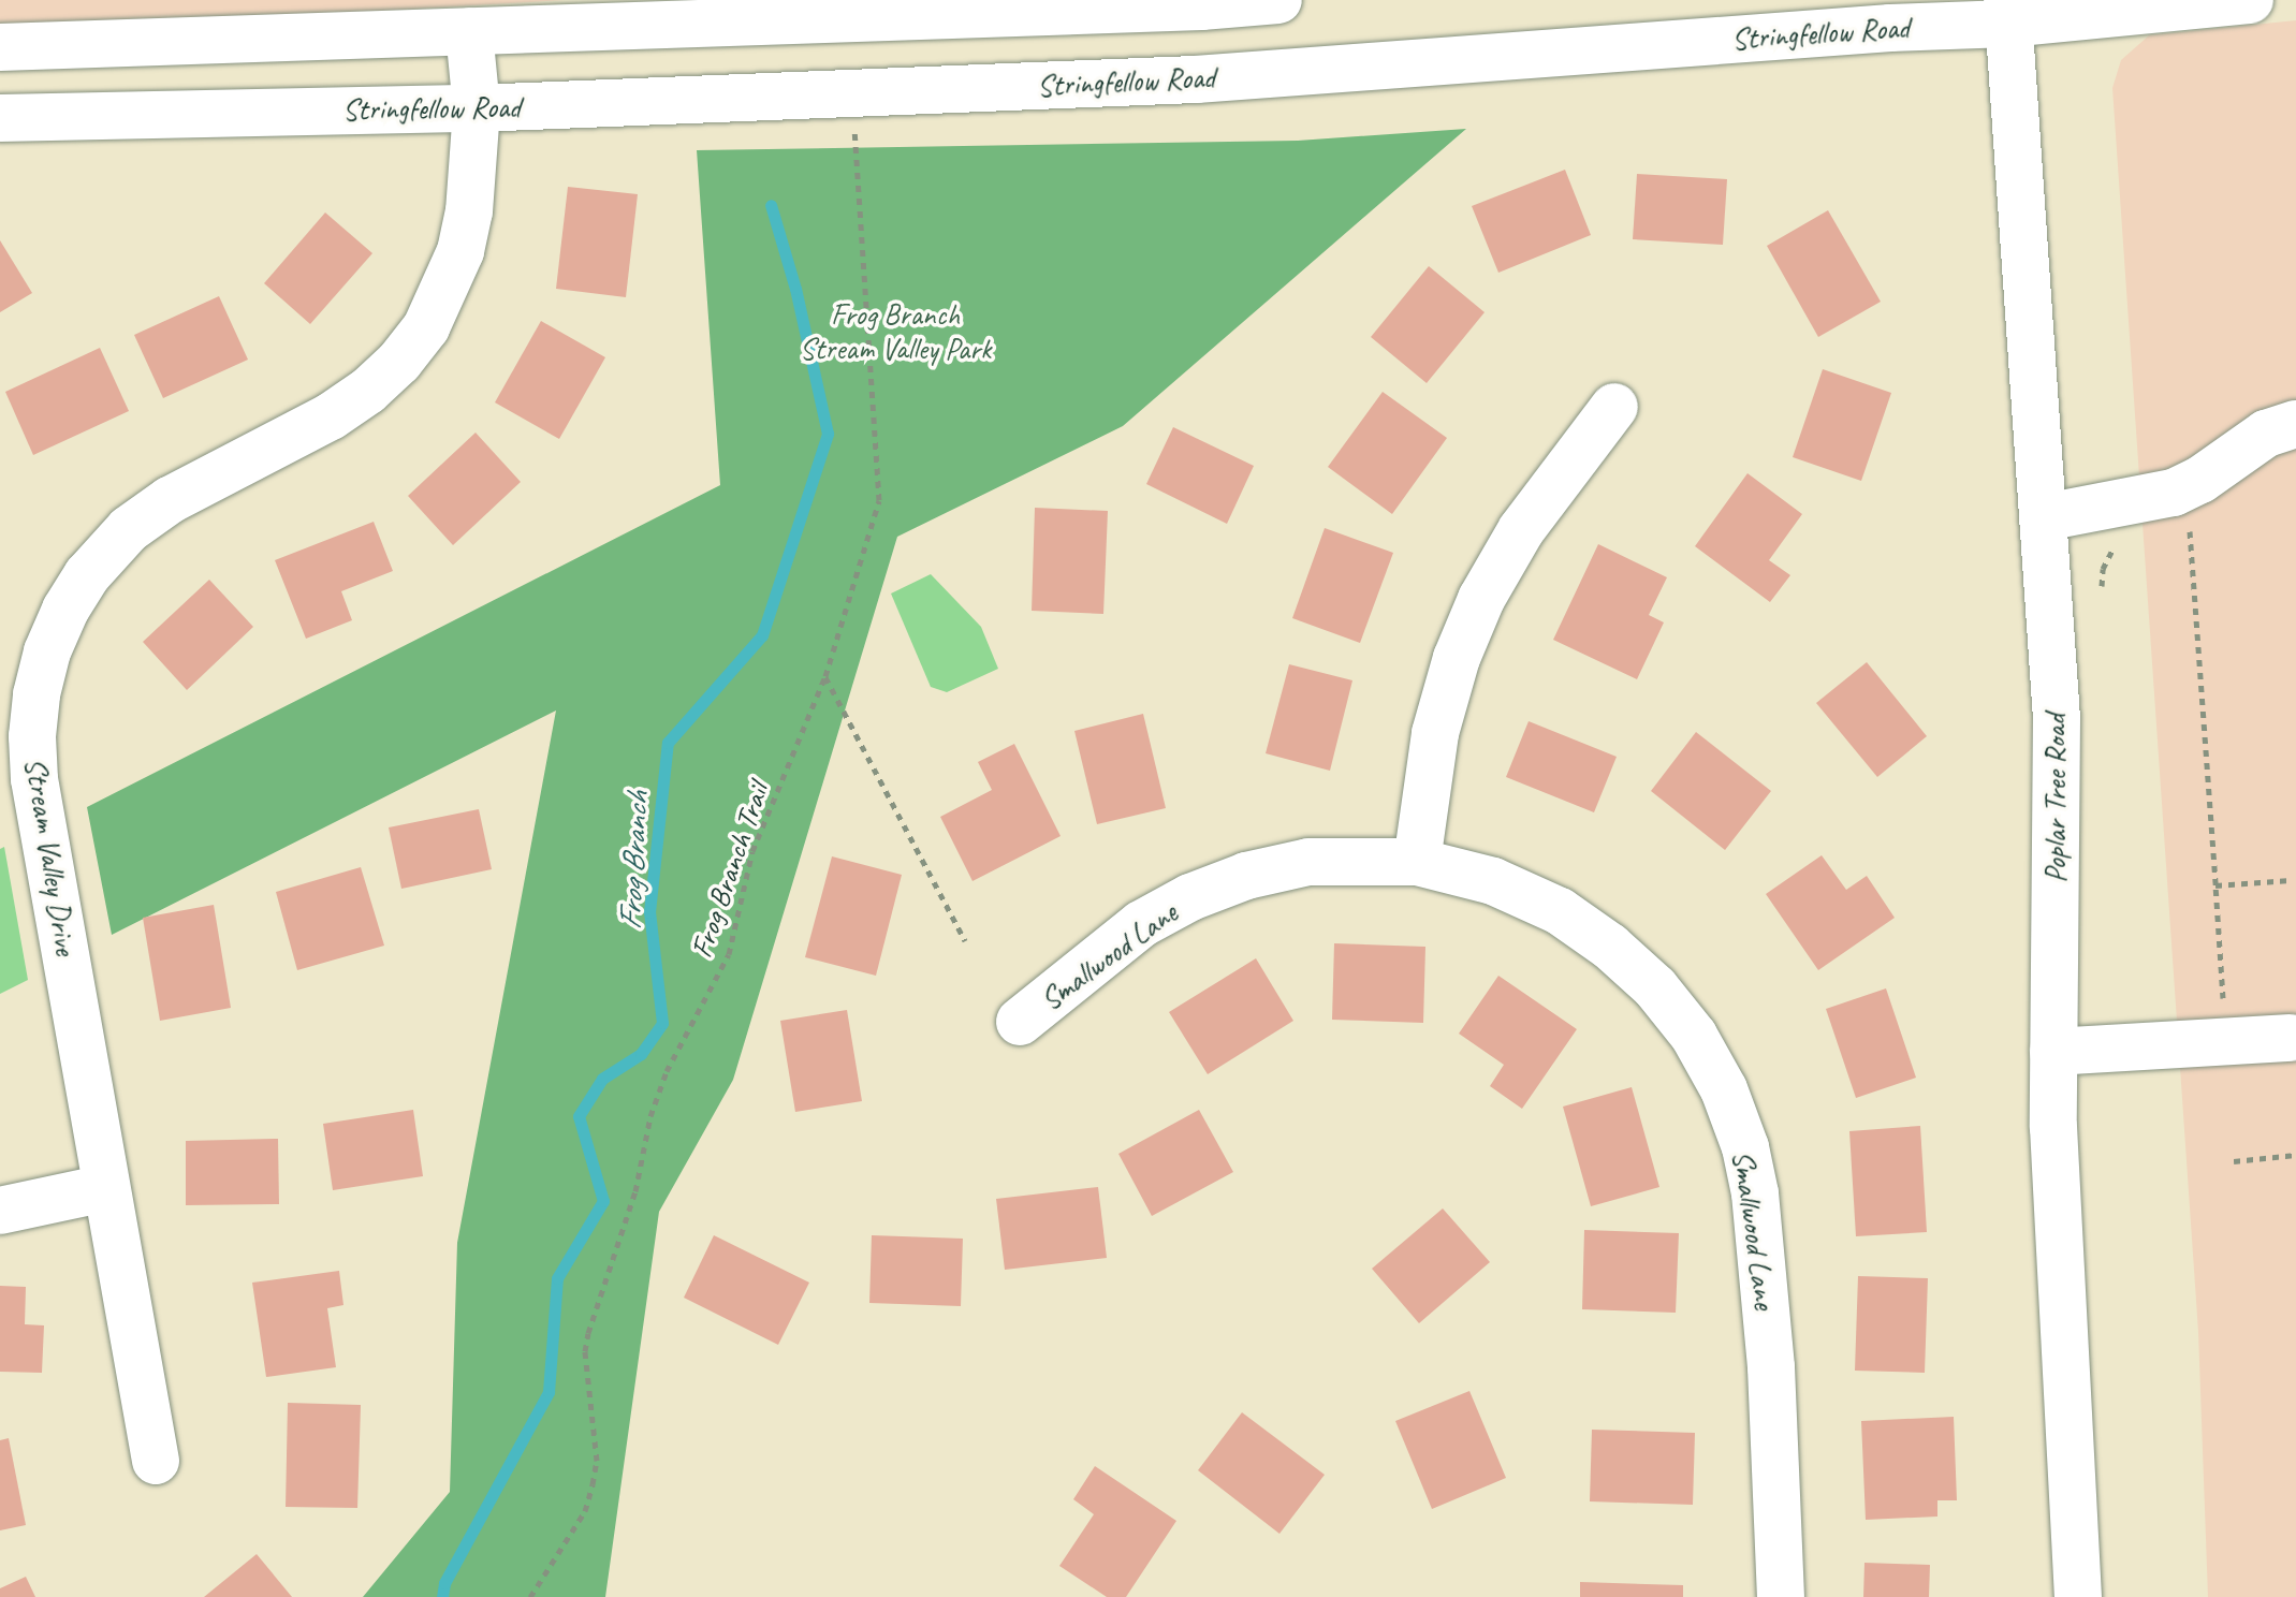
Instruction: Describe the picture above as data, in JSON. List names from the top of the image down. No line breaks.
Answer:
{"streets":{"main road":["Stringfellow Road","Poplar Tree Road","Stream Valley Drive","Smallwood Lane"],"path":["Frog Branch Trail"]},"crossings":[["Stringfellow Road","Poplar Tree Road"],["Stringfellow Road","Stream Valley Drive"]],"water":["Frog Branch"],"parks":["Frog Branch Stream Valley Park"]}
